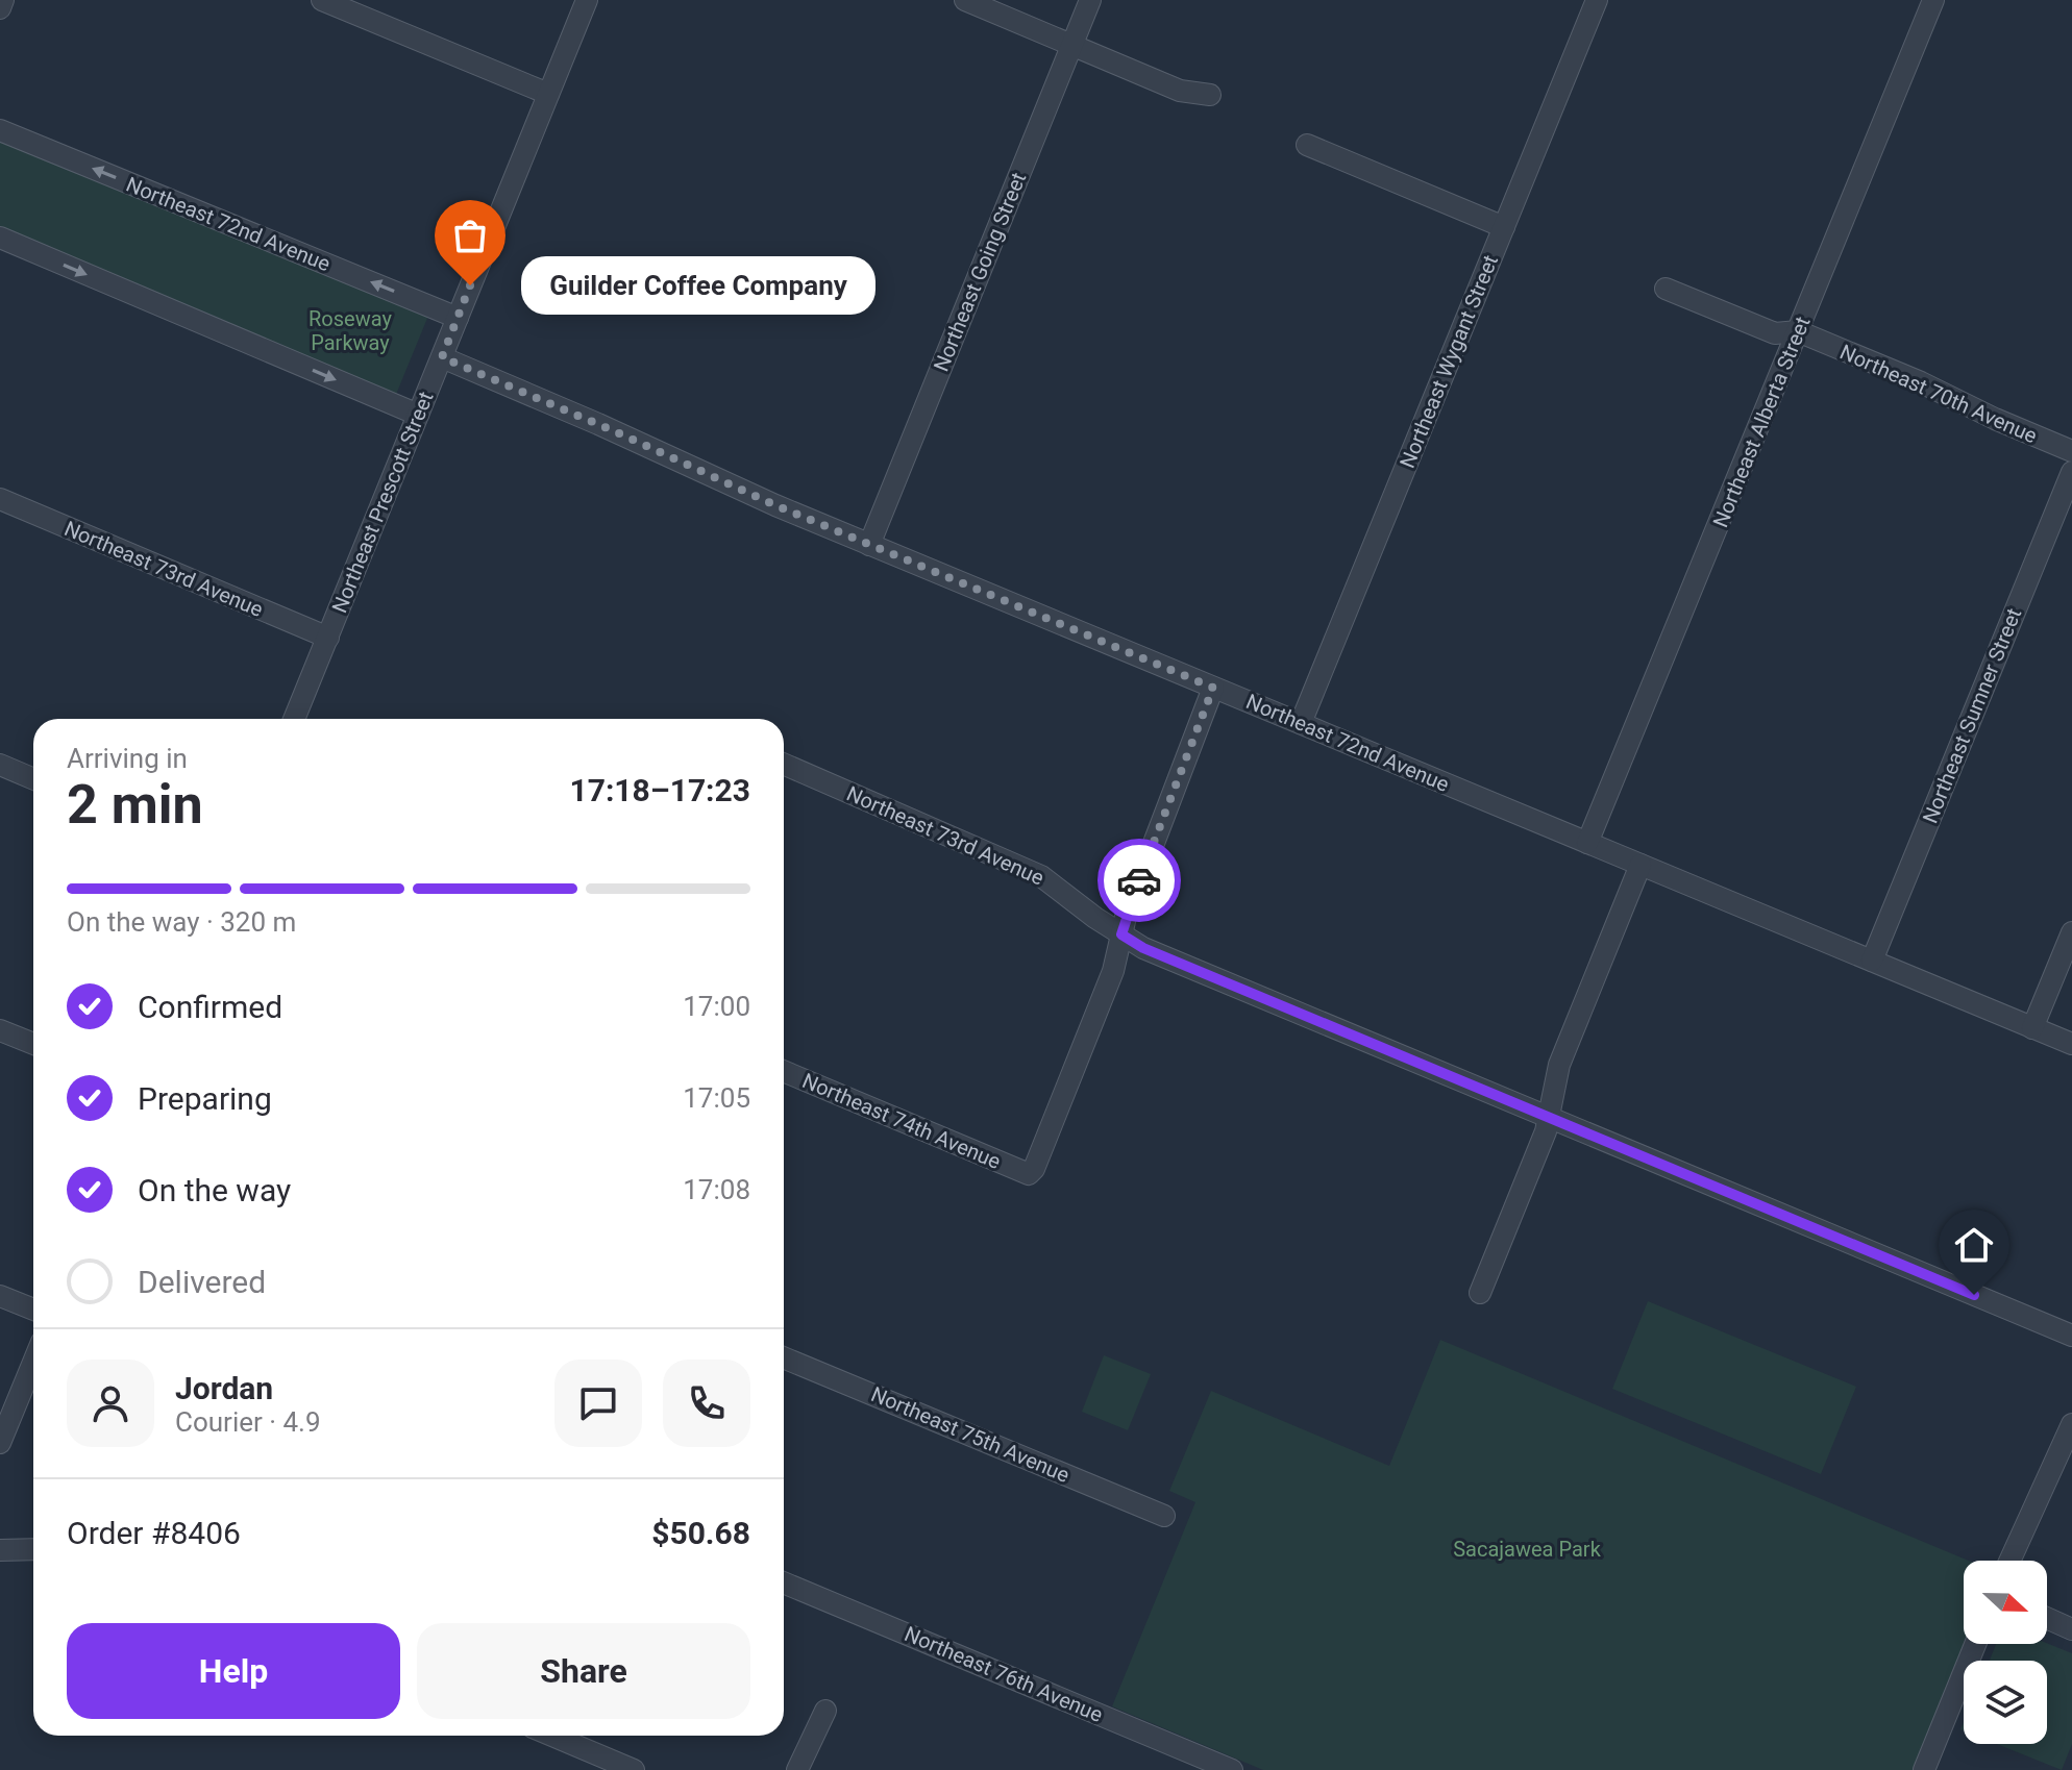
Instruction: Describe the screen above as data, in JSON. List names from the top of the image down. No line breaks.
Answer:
{"streets":{"street":["Northeast 72nd Avenue","Northeast Going Street","Northeast Wygant Street","Northeast 70th Avenue","Northeast Alberta Street","Northeast Prescott Street","Northeast 73rd Avenue","Northeast Sumner Street","Northeast 74th Avenue","Northeast 75th Avenue","Northeast 76th Avenue"]},"crossings":[["Northeast 72nd Avenue","Northeast Going Street"],["Northeast 72nd Avenue","Northeast Wygant Street"],["Northeast 72nd Avenue","Northeast Alberta Street"],["Northeast 72nd Avenue","Northeast Prescott Street"],["Northeast 72nd Avenue","Northeast Sumner Street"],["Northeast 70th Avenue","Northeast Alberta Street"],["Northeast Prescott Street","Northeast 73rd Avenue"],["Northeast 73rd Avenue","Northeast 74th Avenue"]],"parks":["Roseway Parkway","Sacajawea Park"],"places":["Guilder Coffee Company"],"north":"right","page":{"bubble":"Guilder Coffee Company","heading":["2 min","Arriving in","17:18–17:23"],"panel":["Jordan","Courier · 4.9","Order #8406","$50.68"],"bar":"On the way · 320 m","list":[["Confirmed","17:00"],["Preparing","17:05"],["On the way","17:08"],"Delivered"],"buttons":["Help","Share"]}}
